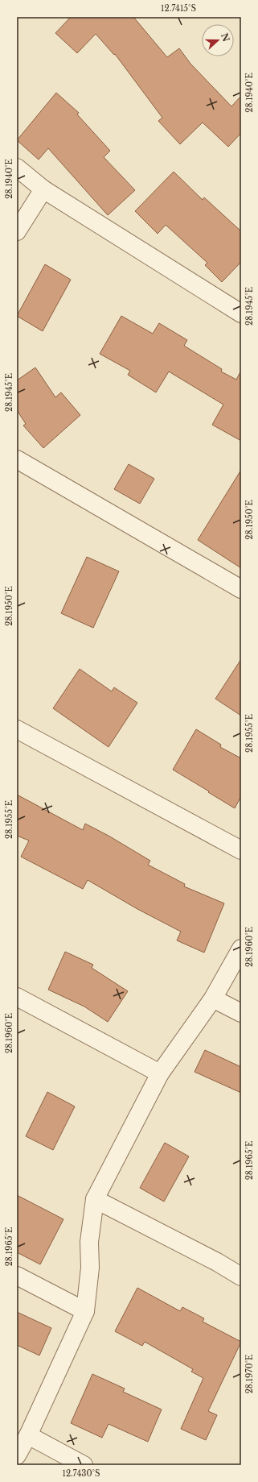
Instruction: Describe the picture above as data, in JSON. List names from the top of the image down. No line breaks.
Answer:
{"north":"right","coordinates":["12.7415°S","28.1940°E","28.1945°E","28.1950°E","28.1955°E","28.1960°E","28.1965°E","28.1970°E","12.7430°S"]}
